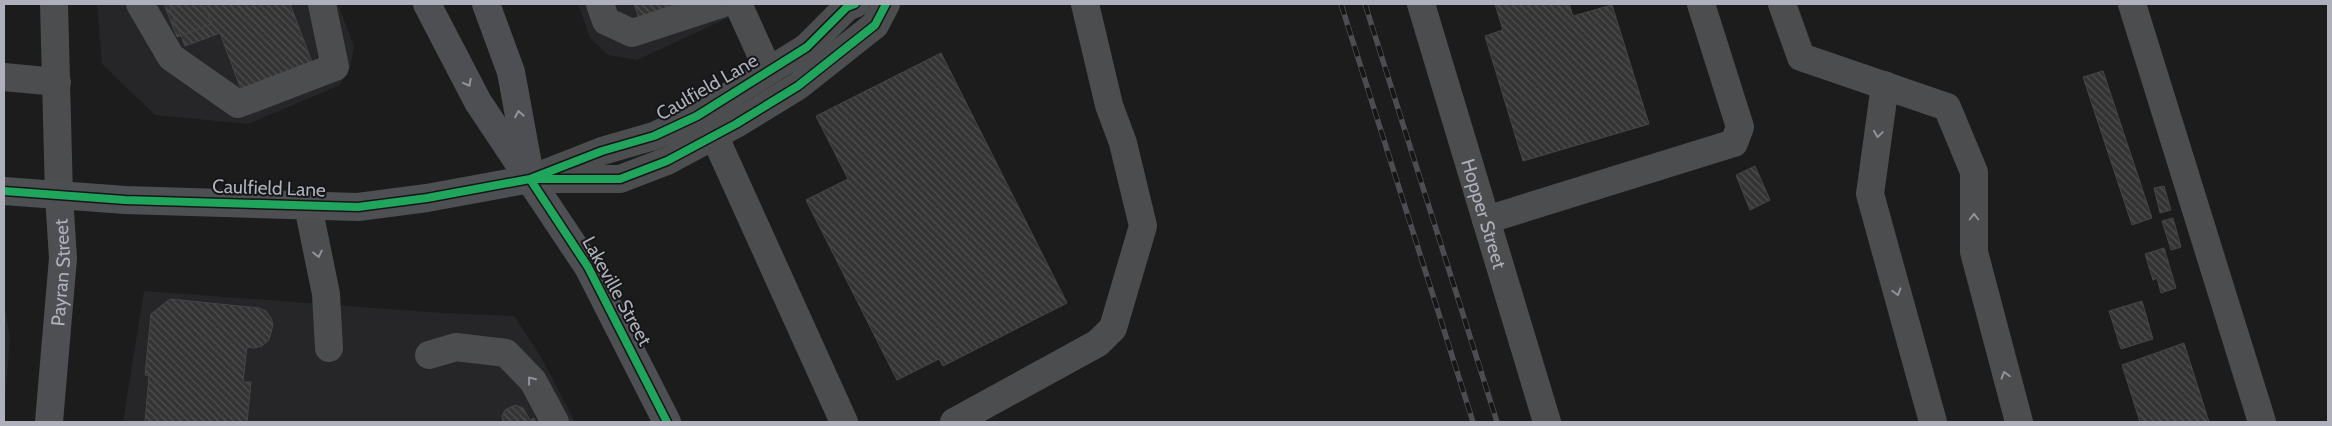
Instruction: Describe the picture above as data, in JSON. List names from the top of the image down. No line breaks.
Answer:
{"streets":{"main road":["Caulfield Lane","Payran Street","Lakeville Street"],"street":["Hopper Street"]},"crossings":[["Caulfield Lane","Payran Street"],["Caulfield Lane","Lakeville Street"]]}
